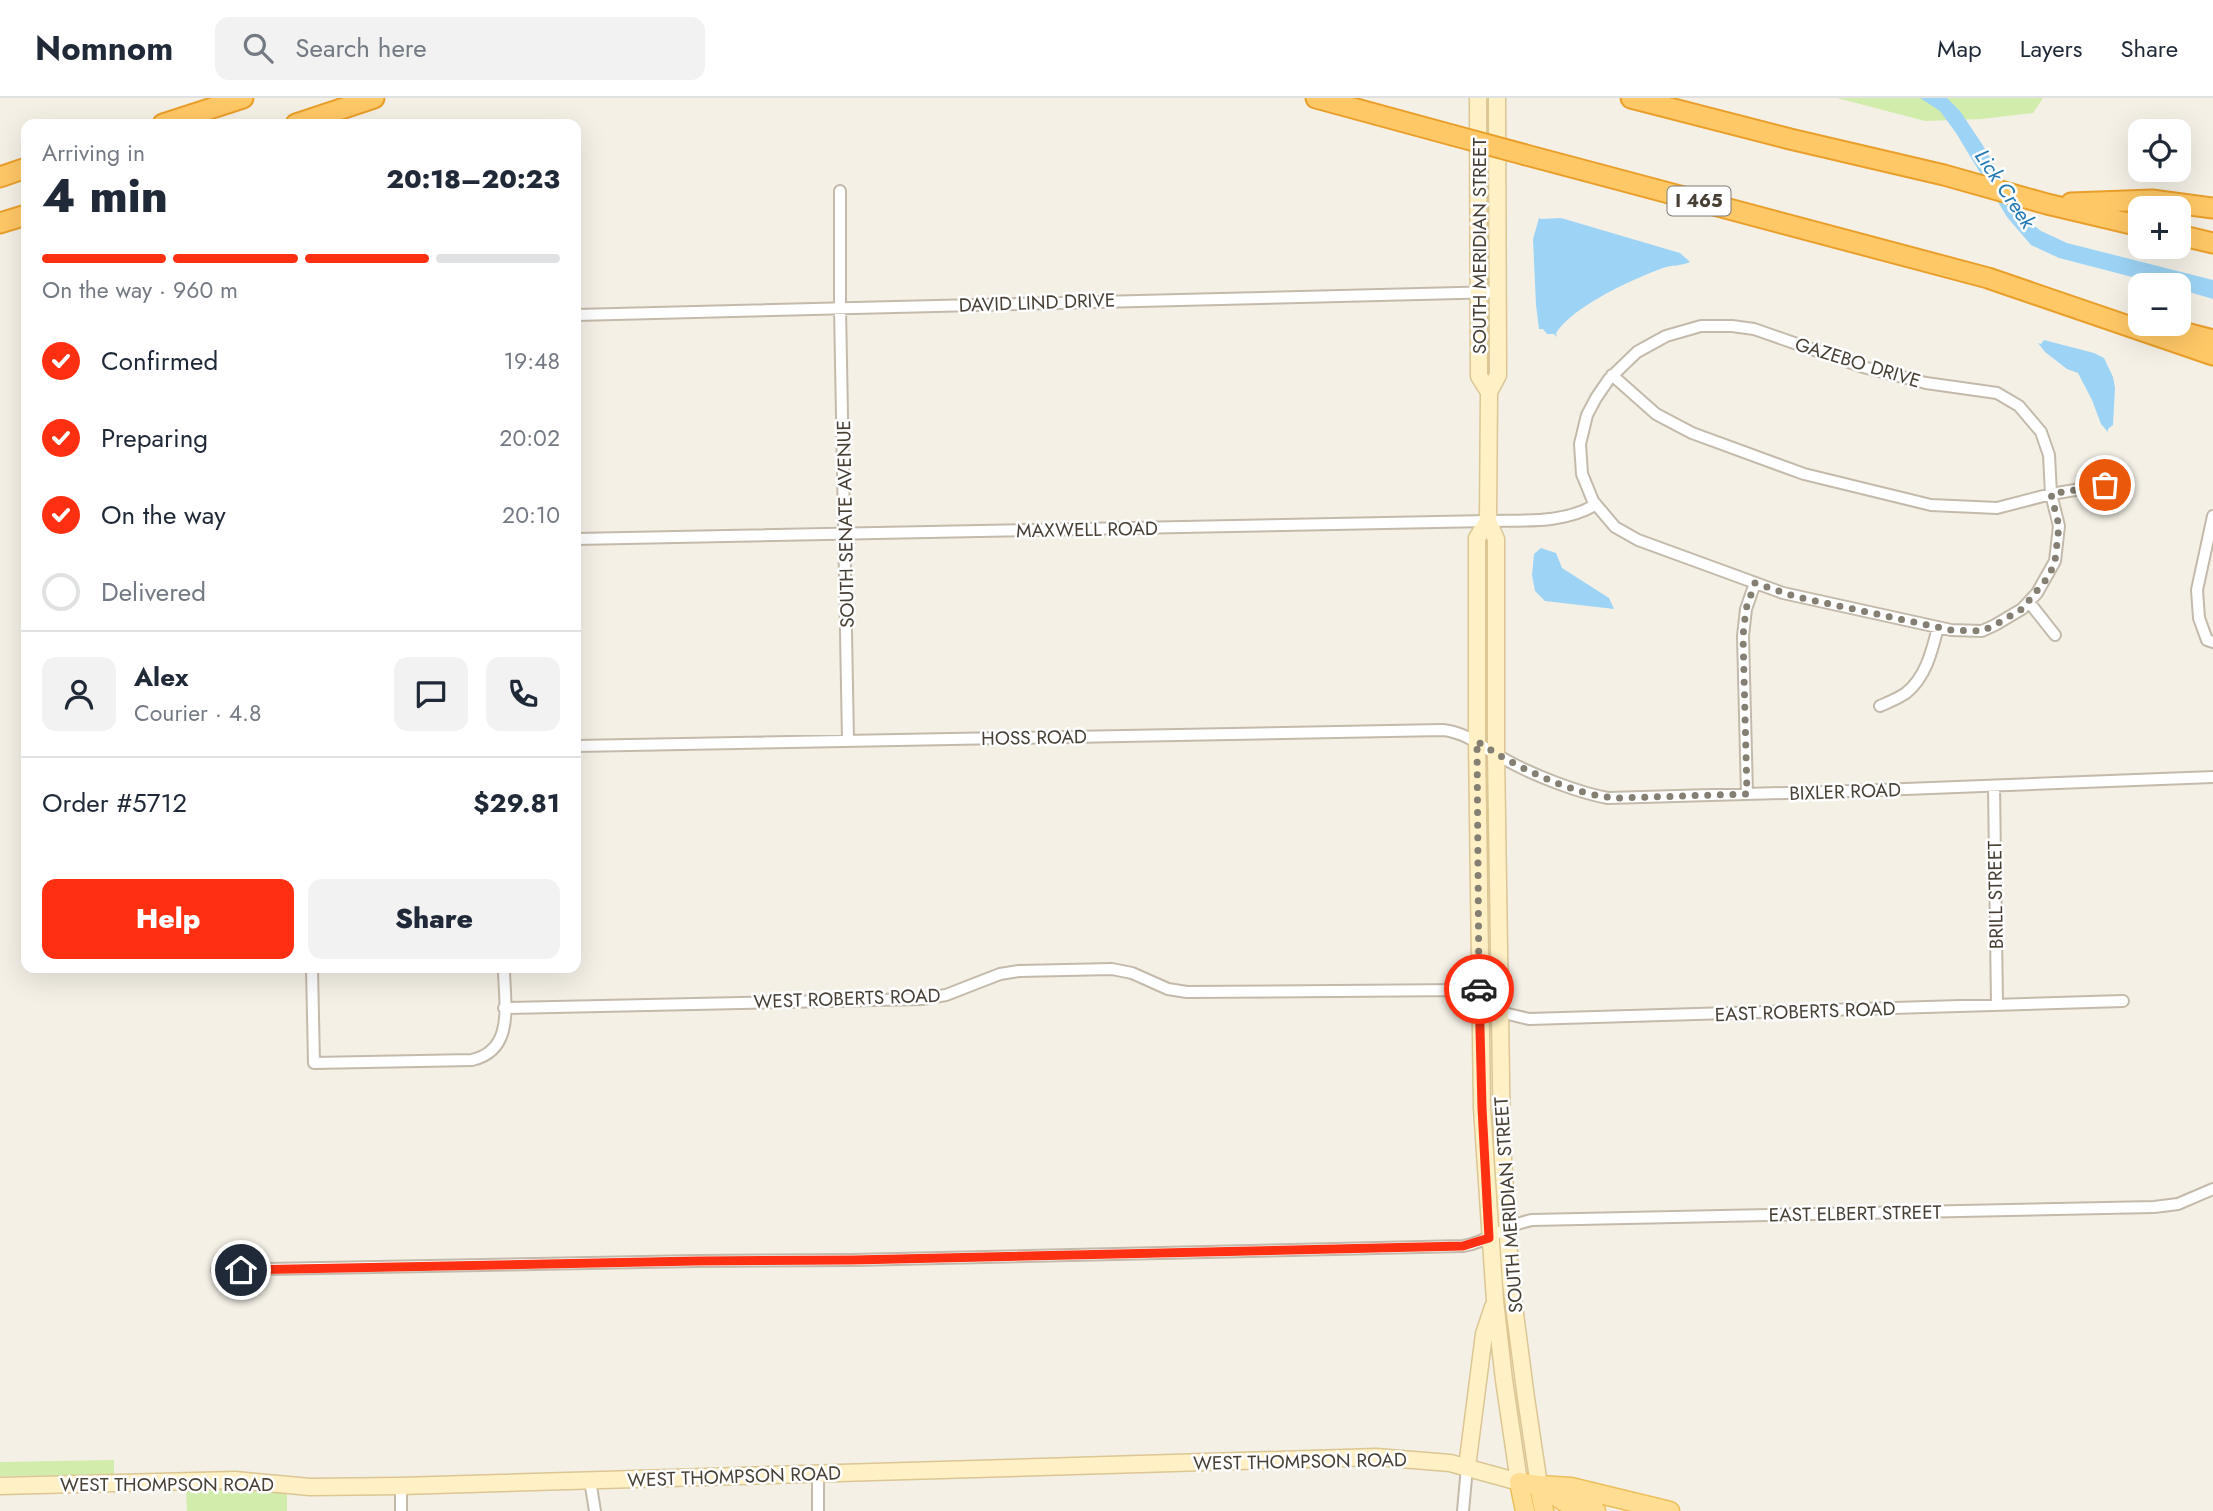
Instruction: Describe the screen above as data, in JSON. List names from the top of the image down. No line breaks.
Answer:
{"streets":{"highway":["I 465"],"main road":["SOUTH MERIDIAN STREET","WEST THOMPSON ROAD"],"street":["DAVID LIND DRIVE","GAZEBO DRIVE","SOUTH SENATE AVENUE","MAXWELL ROAD","HOSS ROAD","BIXLER ROAD","BRILL STREET","WEST ROBERTS ROAD","EAST ROBERTS ROAD","EAST ELBERT STREET"]},"crossings":[["SOUTH MERIDIAN STREET","DAVID LIND DRIVE"],["SOUTH MERIDIAN STREET","MAXWELL ROAD"],["SOUTH MERIDIAN STREET","HOSS ROAD"],["SOUTH MERIDIAN STREET","BIXLER ROAD"],["SOUTH MERIDIAN STREET","WEST ROBERTS ROAD"],["SOUTH MERIDIAN STREET","EAST ROBERTS ROAD"],["SOUTH MERIDIAN STREET","EAST ELBERT STREET"],["SOUTH MERIDIAN STREET","WEST THOMPSON ROAD"],["DAVID LIND DRIVE","SOUTH SENATE AVENUE"],["GAZEBO DRIVE","MAXWELL ROAD"],["SOUTH SENATE AVENUE","MAXWELL ROAD"],["SOUTH SENATE AVENUE","HOSS ROAD"],["HOSS ROAD","BIXLER ROAD"],["BIXLER ROAD","BRILL STREET"],["BRILL STREET","EAST ROBERTS ROAD"],["WEST ROBERTS ROAD","EAST ROBERTS ROAD"]],"water":["Lick Creek"],"page":{"header":"Nomnom","search":"Search here","nav":["Map","Layers","Share"],"map_buttons":["+","−"],"heading":["4 min","Arriving in","20:18–20:23"],"panel":["Alex","Courier · 4.8","Order #5712","$29.81"],"bar":"On the way · 960 m","list":[["Confirmed","19:48"],["Preparing","20:02"],["On the way","20:10"],"Delivered"],"buttons":["Help","Share"]}}
